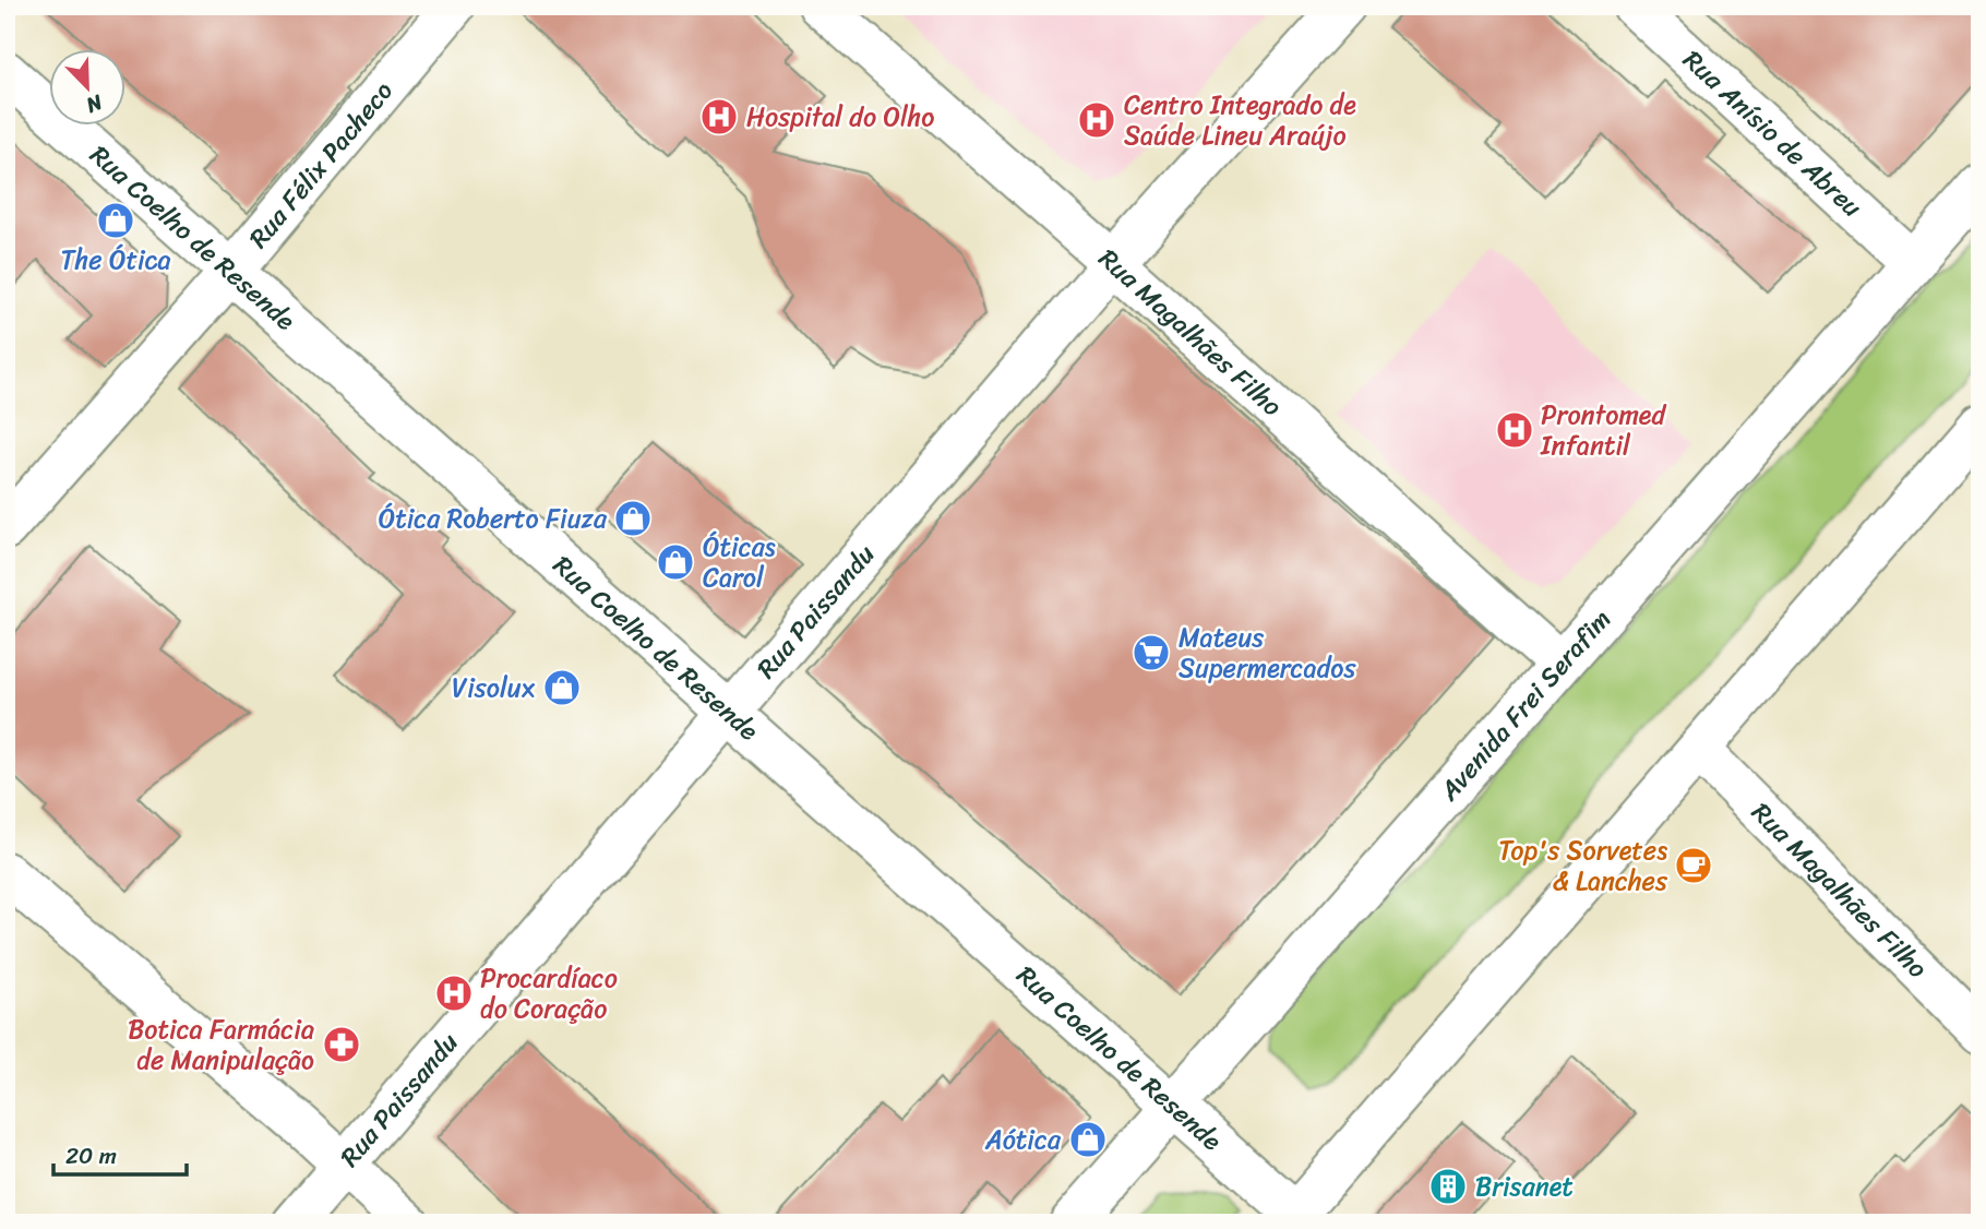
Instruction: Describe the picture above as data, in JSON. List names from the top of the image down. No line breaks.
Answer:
{"streets":{"main road":["Rua Anísio de Abreu","Rua Félix Pacheco","Rua Coelho de Resende","Rua Magalhães Filho","Rua Paissandu","Avenida Frei Serafim"]},"crossings":[["Rua Anísio de Abreu","Avenida Frei Serafim"],["Rua Félix Pacheco","Rua Coelho de Resende"],["Rua Coelho de Resende","Rua Paissandu"],["Rua Coelho de Resende","Avenida Frei Serafim"],["Rua Magalhães Filho","Rua Paissandu"],["Rua Magalhães Filho","Avenida Frei Serafim"]],"places":{"hospital":["Hospital do Olho","Centro Integrado de Saúde Lineu Araújo","Prontomed Infantil","Procardíaco do Coração"],"shop":["The Ótica","Ótica Roberto Fiuza","Óticas Carol","Visolux","Aótica"],"supermarket":["Mateus Supermercados"],"cafe":["Top's Sorvetes & Lanches"],"pharmacy":["Botica Farmácia de Manipulação"],"building":["Brisanet"]},"scale_bar":"20 m","north":"bottom right"}
